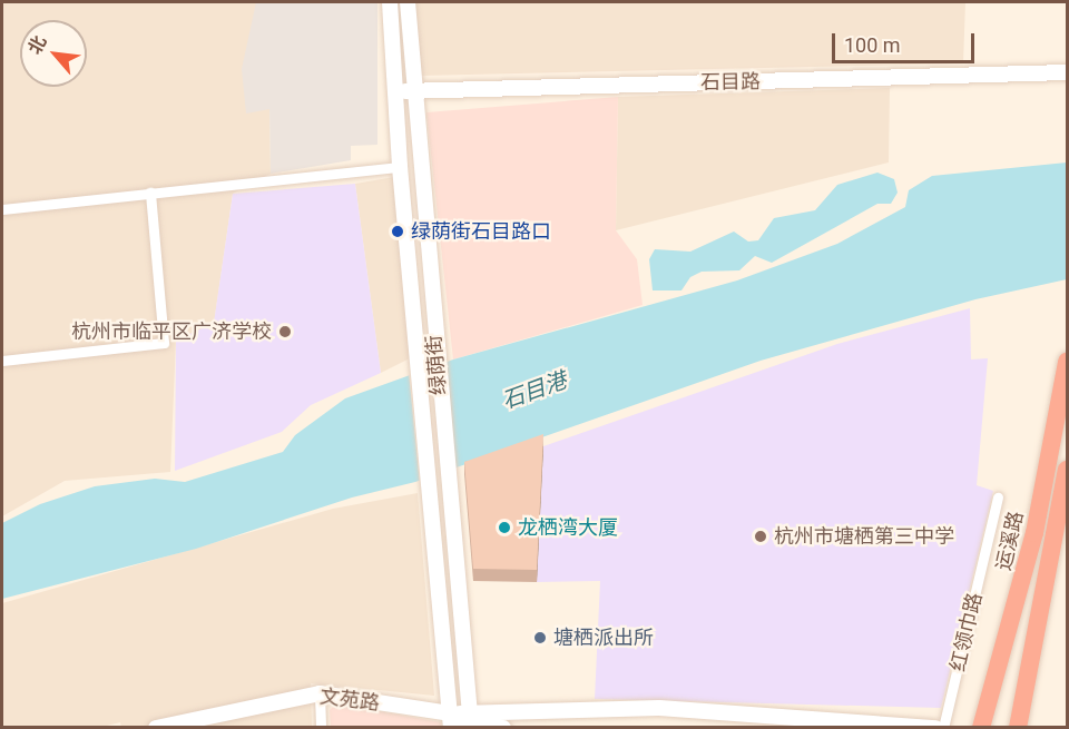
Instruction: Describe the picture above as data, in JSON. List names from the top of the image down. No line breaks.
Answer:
{"streets":{"highway":["运溪路"],"street":["石目路","绿荫街","红领巾路","文苑路"]},"crossings":[["石目路","绿荫街"],["绿荫街","文苑路"]],"water":["石目港"],"places":["绿荫街石目路口","杭州市临平区广济学校","龙栖湾大厦","杭州市塘栖第三中学","塘栖派出所"],"scale_bar":"100 m","north":"top left"}
